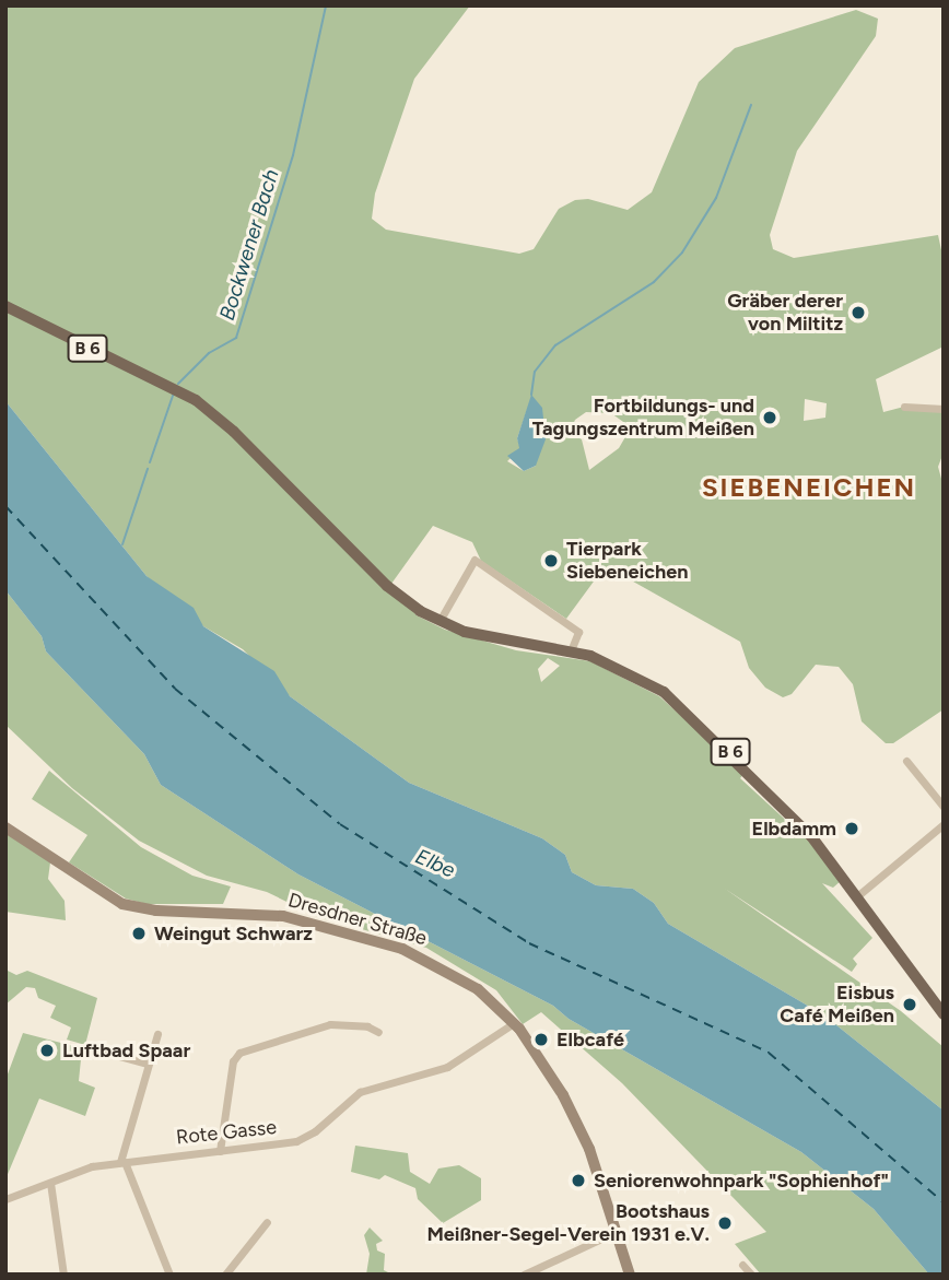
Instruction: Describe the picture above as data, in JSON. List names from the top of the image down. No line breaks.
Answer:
{"streets":{"main road":["B 6","Dresdner Straße"],"street":["Rote Gasse"]},"crossings":[["Dresdner Straße","Rote Gasse"]],"districts":["SIEBENEICHEN"],"water":["Bockwener Bach","Elbe"],"places":["Gräber derer von Miltitz","Fortbildungs- und Tagungszentrum Meißen","Tierpark Siebeneichen","Elbdamm","Weingut Schwarz","Eisbus Café Meißen","Elbcafé","Luftbad Spaar","Seniorenwohnpark \"Sophienhof\"","Bootshaus Meißner-Segel-Verein 1931 e.V."]}
